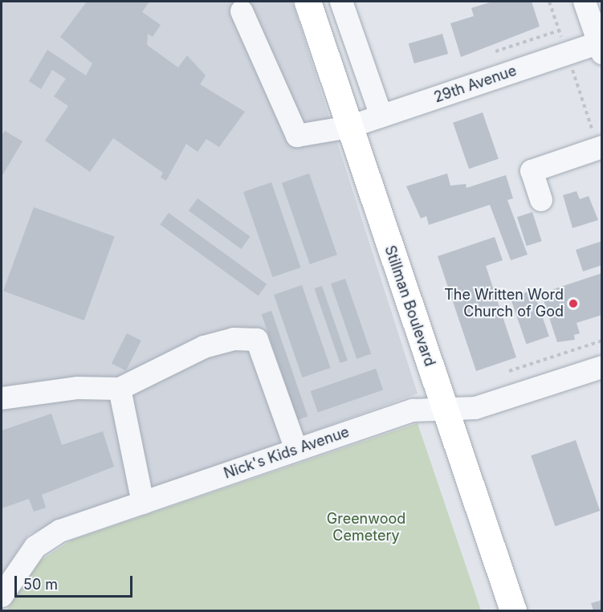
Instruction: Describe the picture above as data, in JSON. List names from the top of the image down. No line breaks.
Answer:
{"streets":{"main road":["Stillman Boulevard"],"street":["29th Avenue","Nick's Kids Avenue"]},"crossings":[["29th Avenue","Stillman Boulevard"],["Stillman Boulevard","Nick's Kids Avenue"]],"parks":["Greenwood Cemetery"],"places":["The Written Word Church of God"],"scale_bar":"50 m"}
